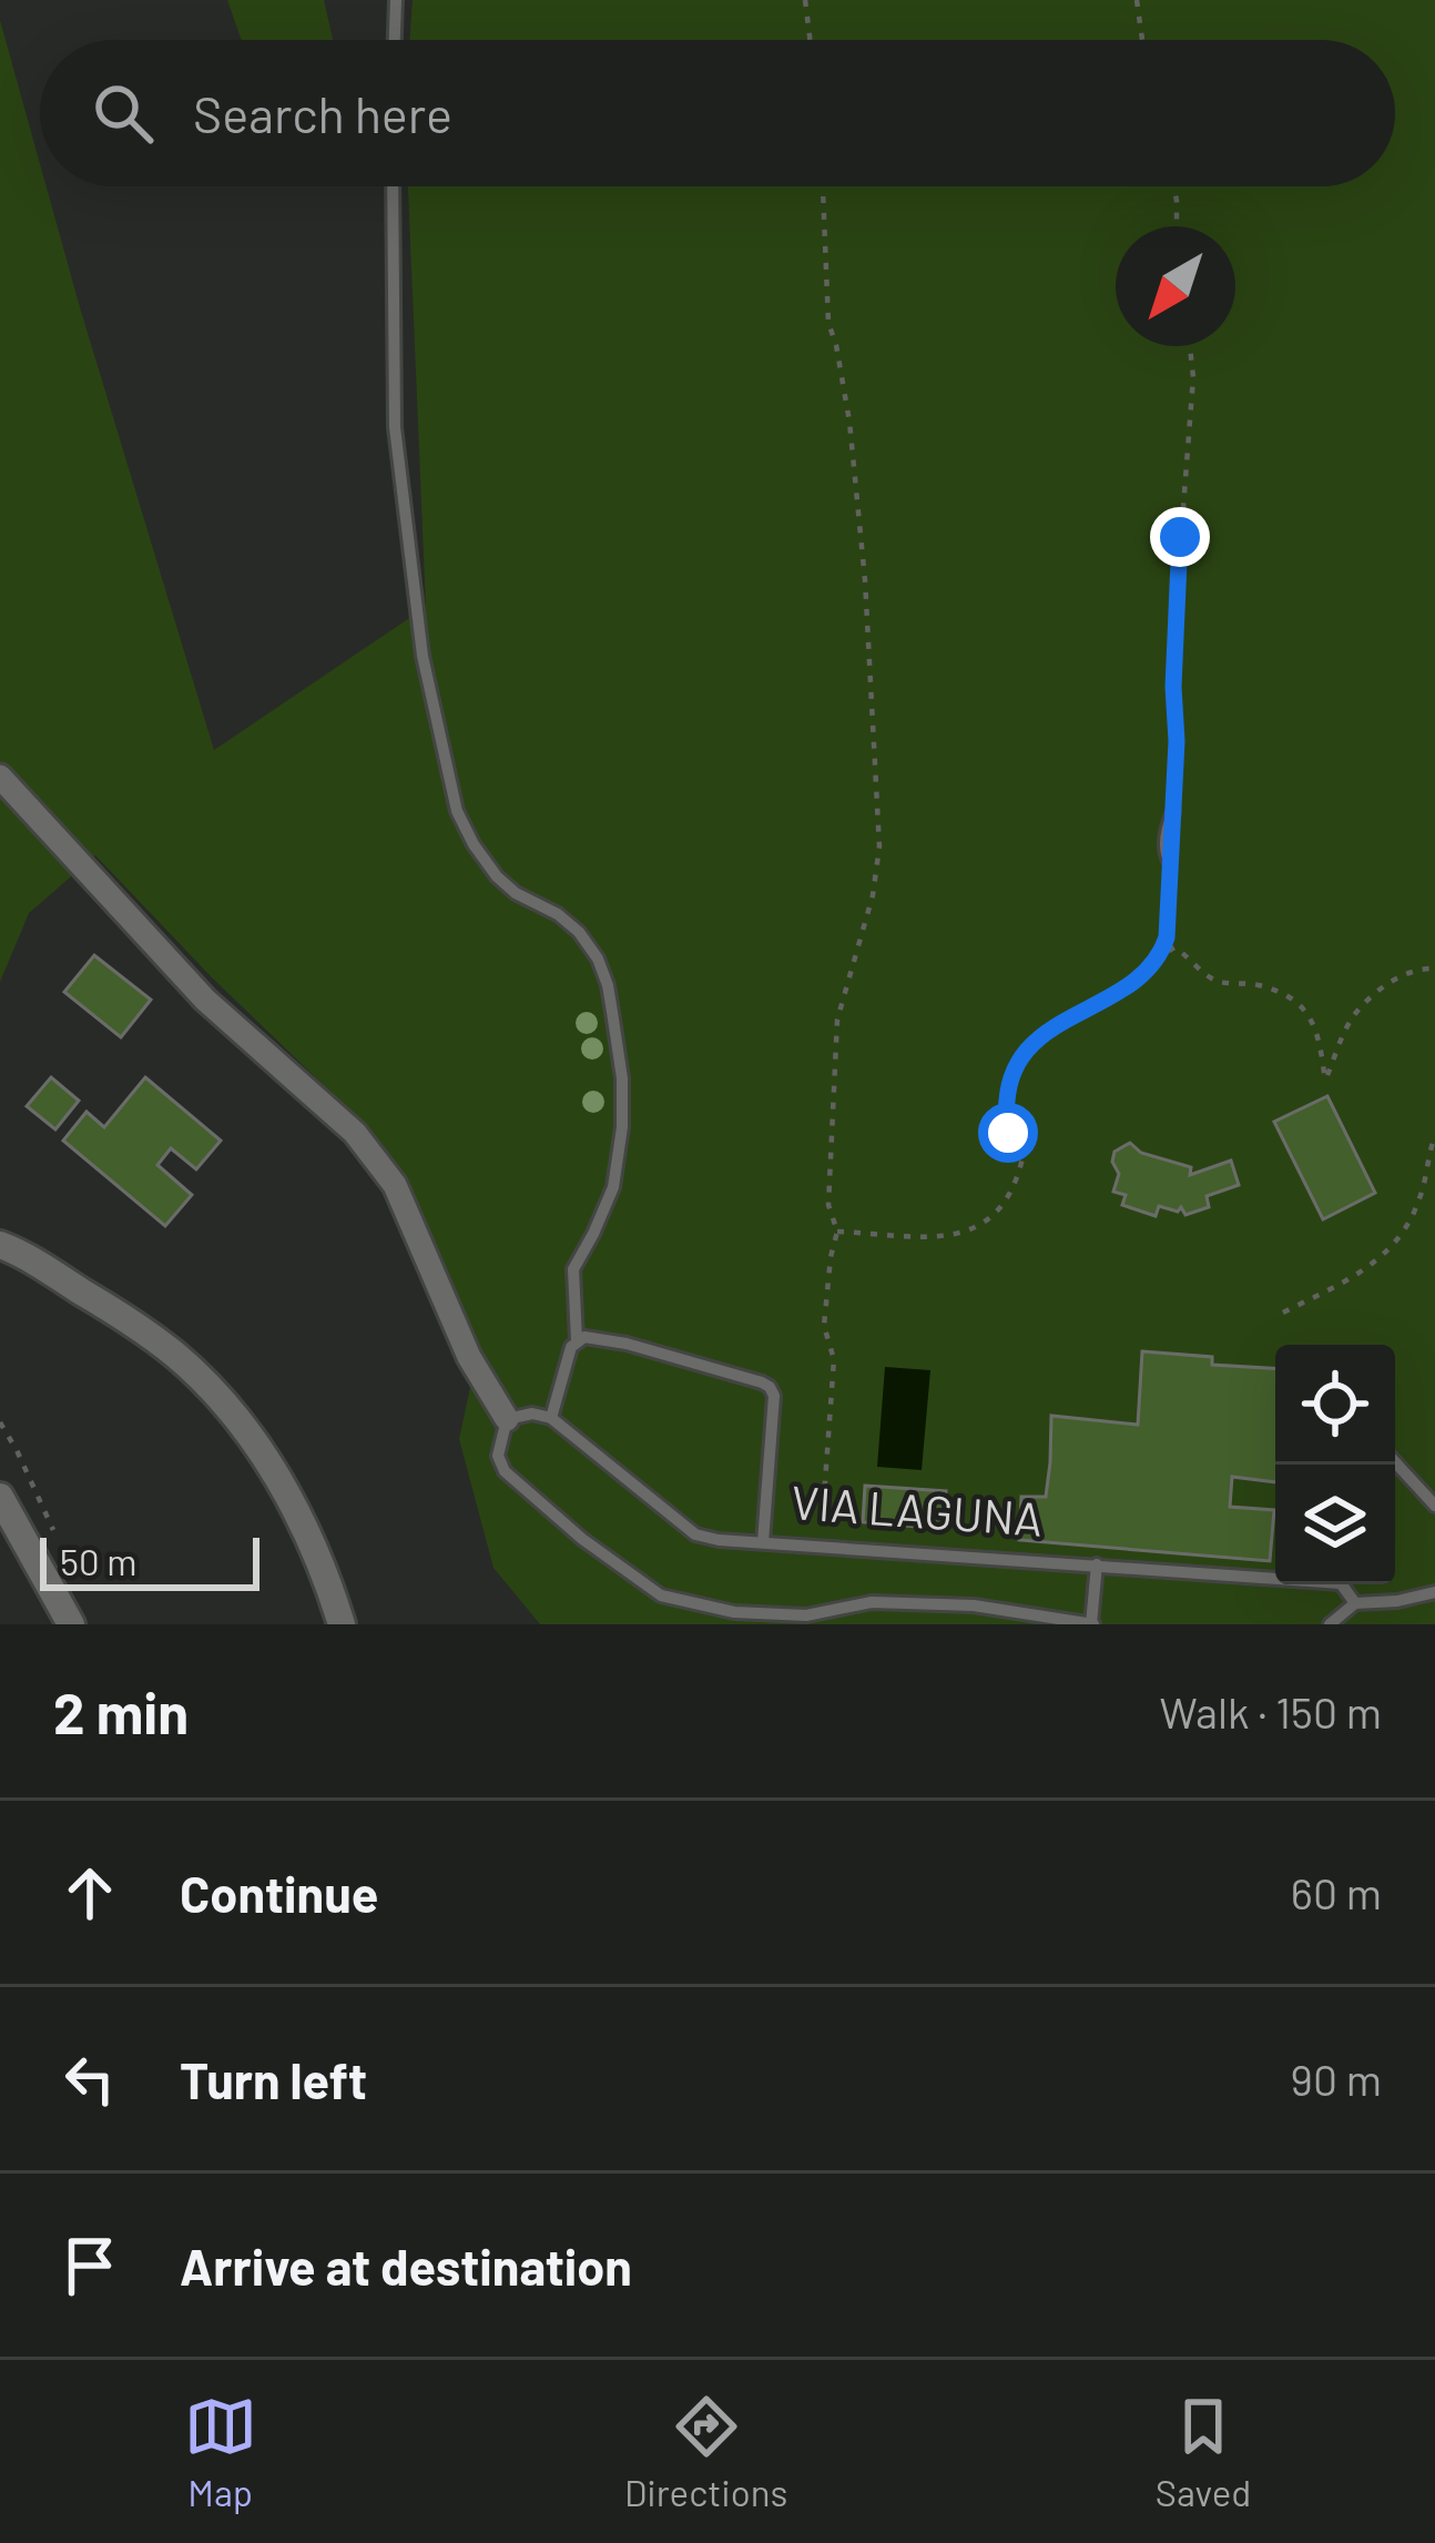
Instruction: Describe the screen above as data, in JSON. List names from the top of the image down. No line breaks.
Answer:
{"streets":{"street":["VIA LAGUNA"]},"scale_bar":"50 m","north":"bottom left","page":{"search":"Search here","scale":"50 m","heading":["2 min","Walk · 150 m"],"list":[["Continue","60 m"],["Turn left","90 m"],"Arrive at destination"],"nav":["Map","Directions","Saved"]}}
